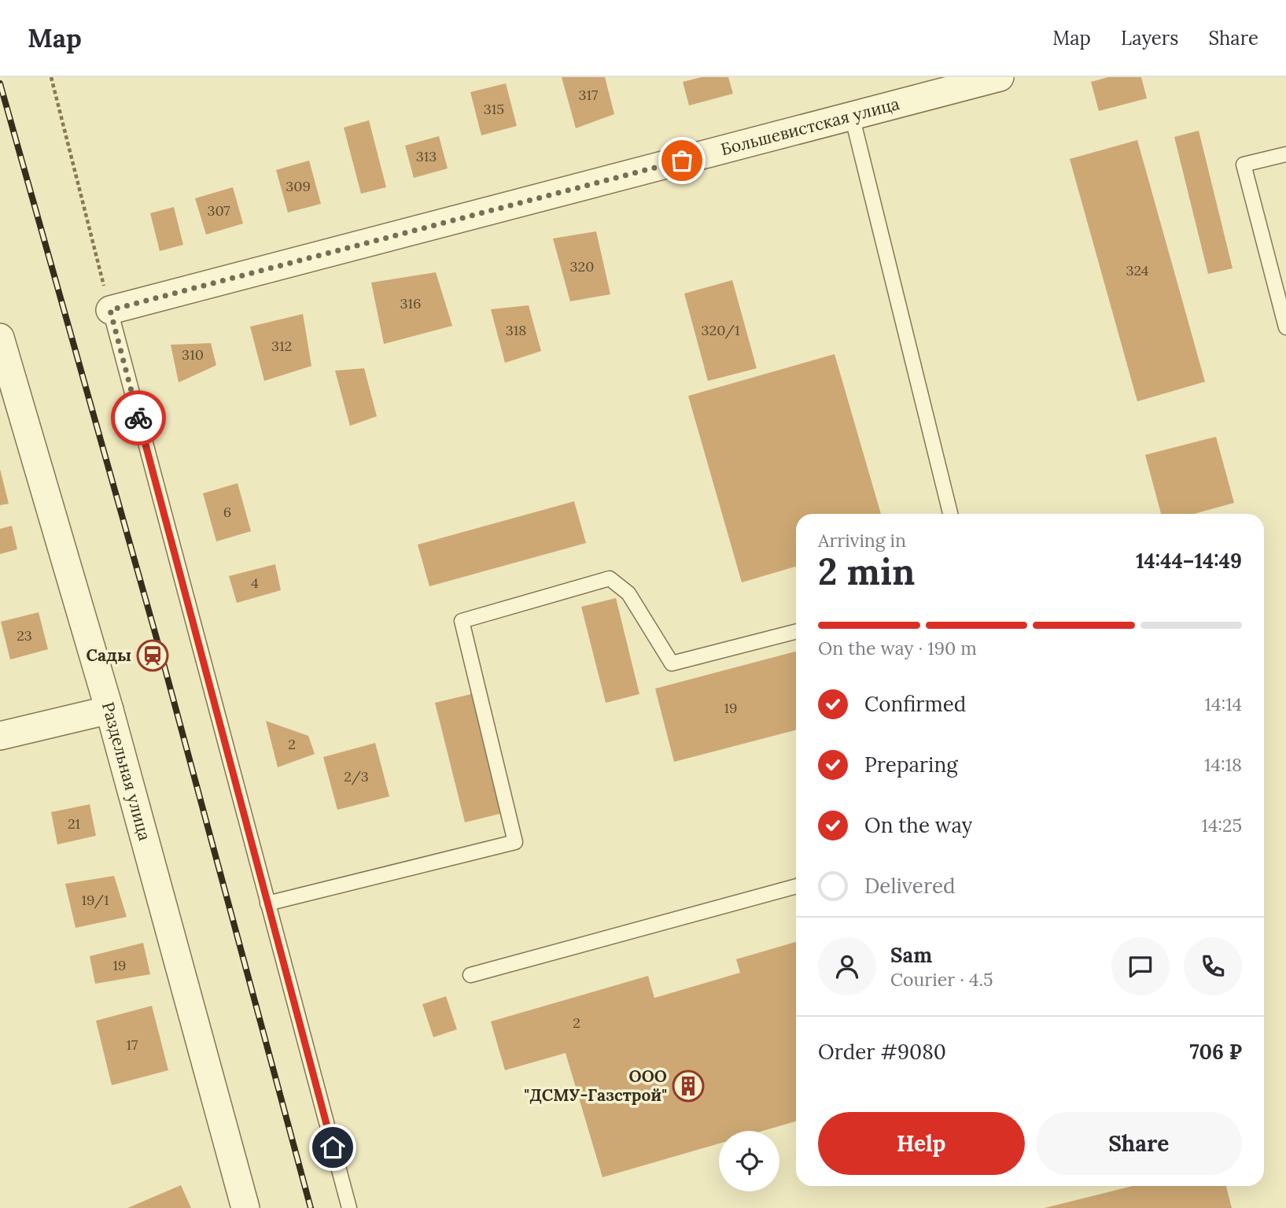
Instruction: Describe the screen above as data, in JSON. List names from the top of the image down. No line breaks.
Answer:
{"streets":{"street":["Большевистская улица","Раздельная улица"]},"places":{"station":["Сады"],"building":["ООО \"ДСМУ-Газстрой\""]},"house_numbers":["317","315","313","309","307","320","324","316","318","320/1","312","310","6","4","23","19","2","2/3","21","19/1","19","2","17"],"page":{"header":"Map","nav":["Map","Layers","Share"],"heading":["2 min","Arriving in","14:44–14:49"],"panel":["Sam","Courier · 4.5","Order #9080","706 ₽"],"bar":"On the way · 190 m","list":[["Confirmed","14:14"],["Preparing","14:18"],["On the way","14:25"],"Delivered"],"buttons":["Help","Share"]}}
